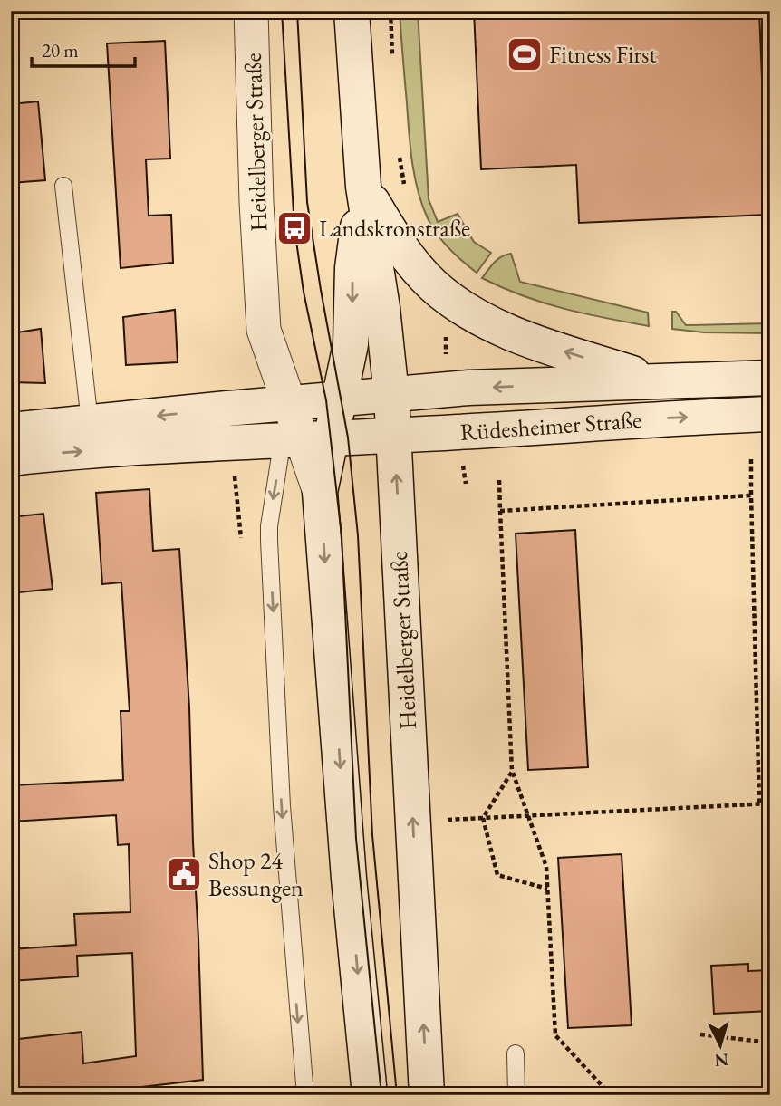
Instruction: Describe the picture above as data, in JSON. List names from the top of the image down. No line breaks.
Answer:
{"streets":{"main road":["Heidelberger Straße","Rüdesheimer Straße"]},"crossings":[["Heidelberger Straße","Rüdesheimer Straße"]],"places":{"sports":["Fitness First"],"bus stop":["Landskronstraße"],"public building":["Shop 24 Bessungen"]},"scale_bar":"20 m","north":"bottom"}
